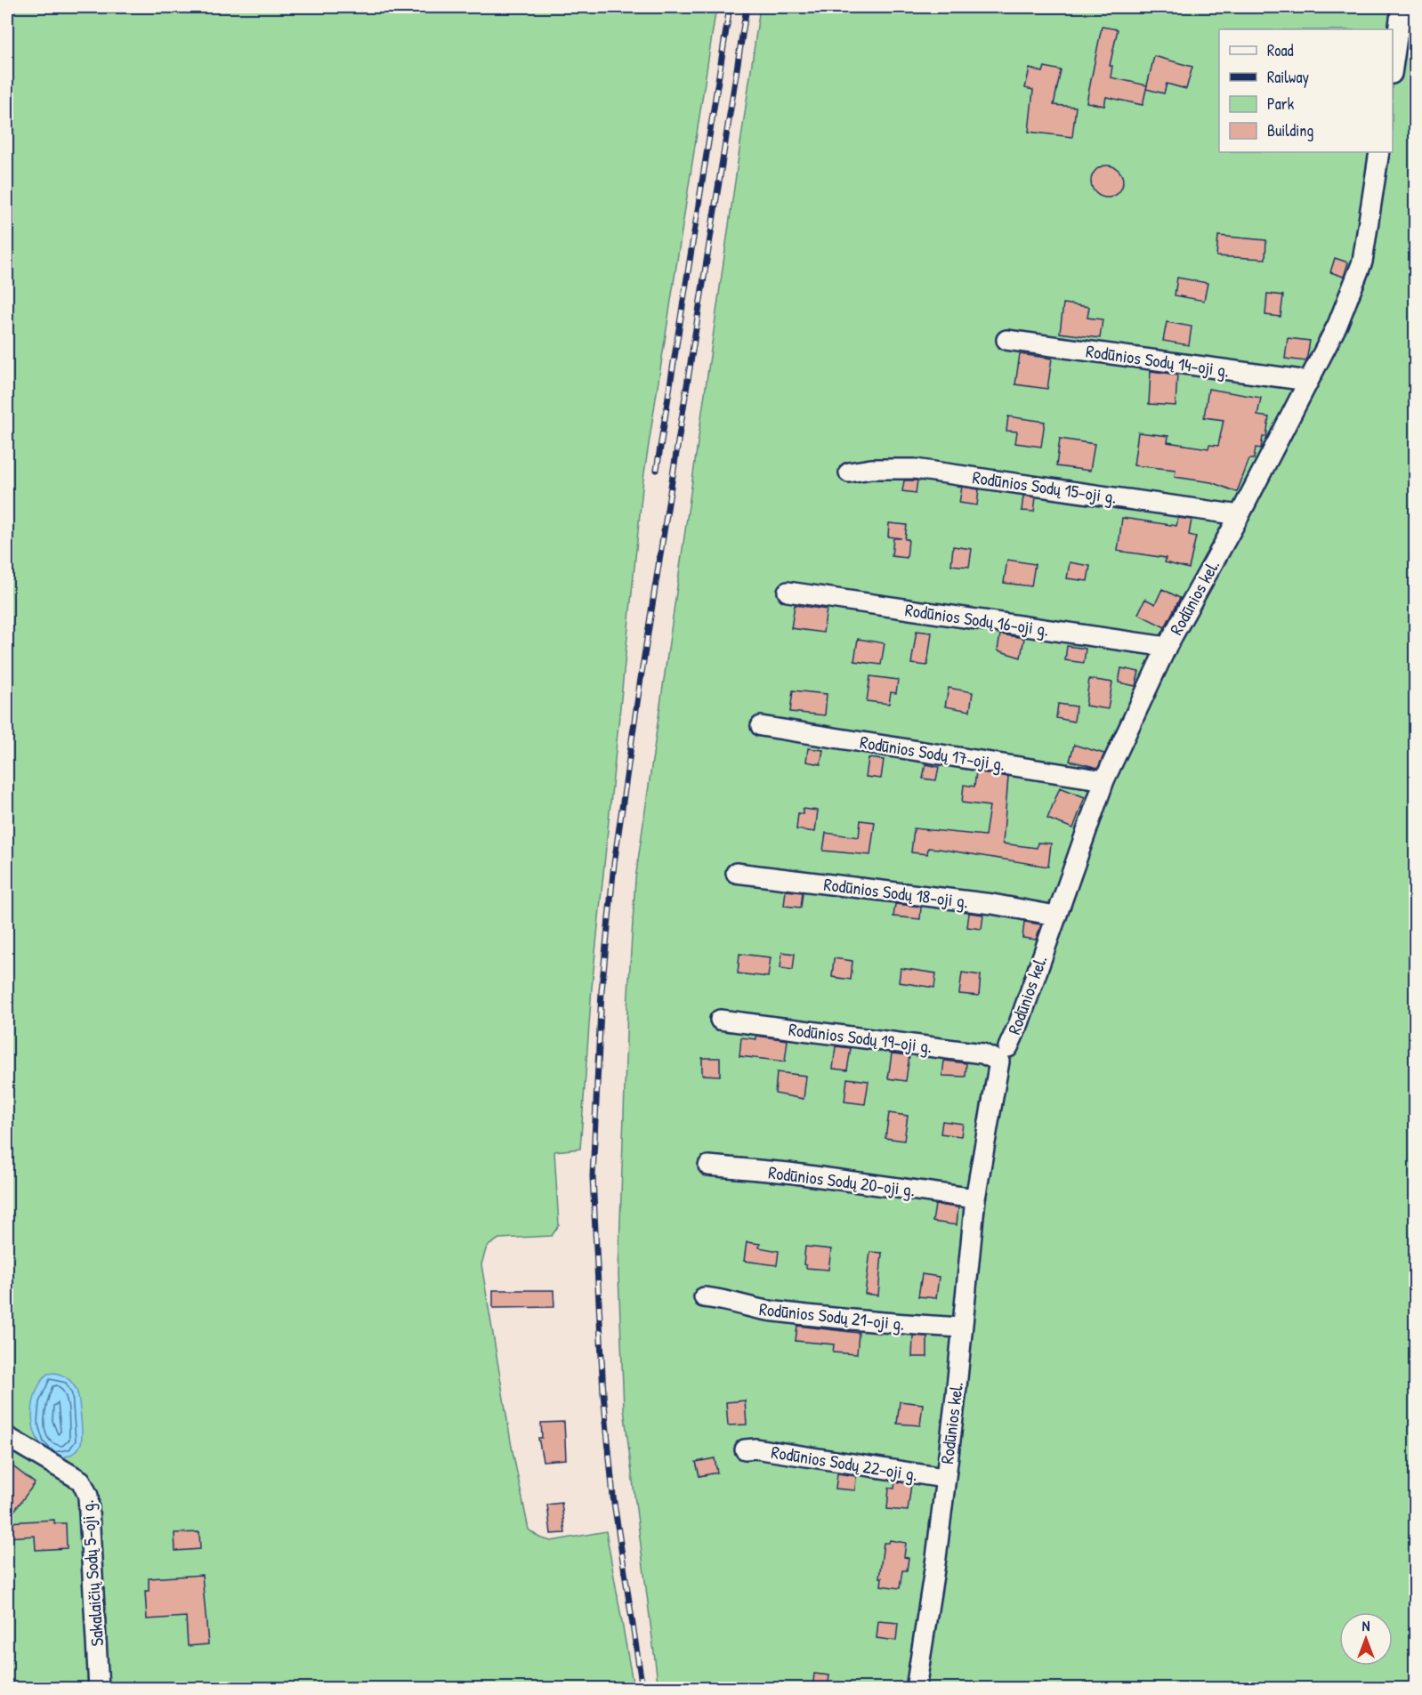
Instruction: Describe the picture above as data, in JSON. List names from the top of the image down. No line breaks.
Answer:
{"streets":{"street":["Rodūnios Sodų 14-oji g.","Rodūnios Sodų 15-oji g.","Rodūnios kel.","Rodūnios Sodų 16-oji g.","Rodūnios Sodų 17-oji g.","Rodūnios Sodų 18-oji g.","Rodūnios Sodų 19-oji g.","Rodūnios Sodų 20-oji g.","Rodūnios Sodų 21-oji g.","Rodūnios Sodų 22-oji g.","Sakalaičių Sodų 5-oji g."]},"crossings":[["Rodūnios Sodų 14-oji g.","Rodūnios kel."],["Rodūnios Sodų 15-oji g.","Rodūnios kel."],["Rodūnios kel.","Rodūnios Sodų 16-oji g."],["Rodūnios kel.","Rodūnios Sodų 17-oji g."],["Rodūnios kel.","Rodūnios Sodų 18-oji g."],["Rodūnios kel.","Rodūnios Sodų 19-oji g."],["Rodūnios kel.","Rodūnios Sodų 20-oji g."],["Rodūnios kel.","Rodūnios Sodų 21-oji g."],["Rodūnios kel.","Rodūnios Sodų 22-oji g."]],"legend":["Road","Railway","Park","Building"],"north":"top"}
